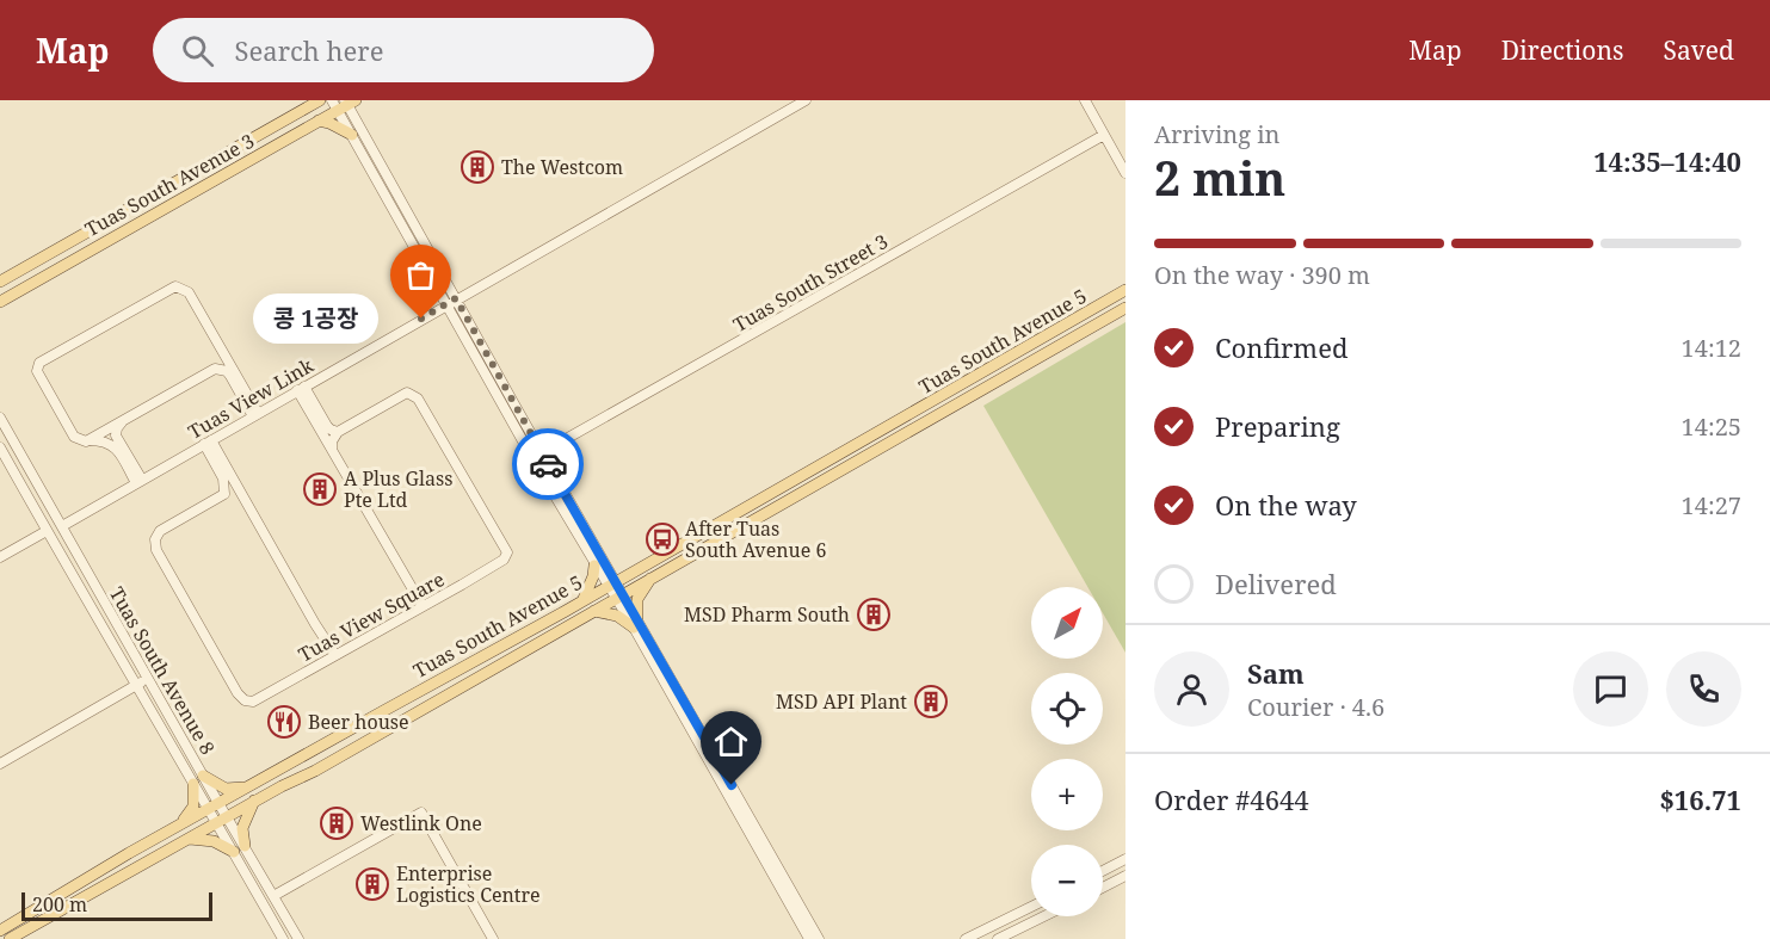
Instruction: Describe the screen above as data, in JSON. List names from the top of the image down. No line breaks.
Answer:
{"streets":{"main road":["Tuas South Avenue 3","Tuas South Avenue 5"],"street":["Tuas South Street 3","Tuas View Link","Tuas View Square","Tuas South Avenue 8"]},"crossings":[["Tuas South Avenue 5","Tuas South Avenue 8"],["Tuas View Link","Tuas South Avenue 8"]],"places":{"building":["The Westcom","A Plus Glass Pte Ltd","MSD Pharm South","MSD API Plant","Westlink One","Enterprise Logistics Centre"],"other":["콩 1공장"],"bus stop":["After Tuas South Avenue 6"],"restaurant":["Beer house"]},"scale_bar":"200 m","north":"top right","page":{"header":"Map","search":"Search here","nav":["Map","Directions","Saved"],"heading":["2 min","Arriving in","14:35–14:40"],"panel":["Sam","Courier · 4.6","Order #4644","$16.71"],"bar":"On the way · 390 m","bubble":"콩 1공장","list":[["Confirmed","14:12"],["Preparing","14:25"],["On the way","14:27"],"Delivered"],"map_buttons":["+","−"],"scale":"200 m"}}
